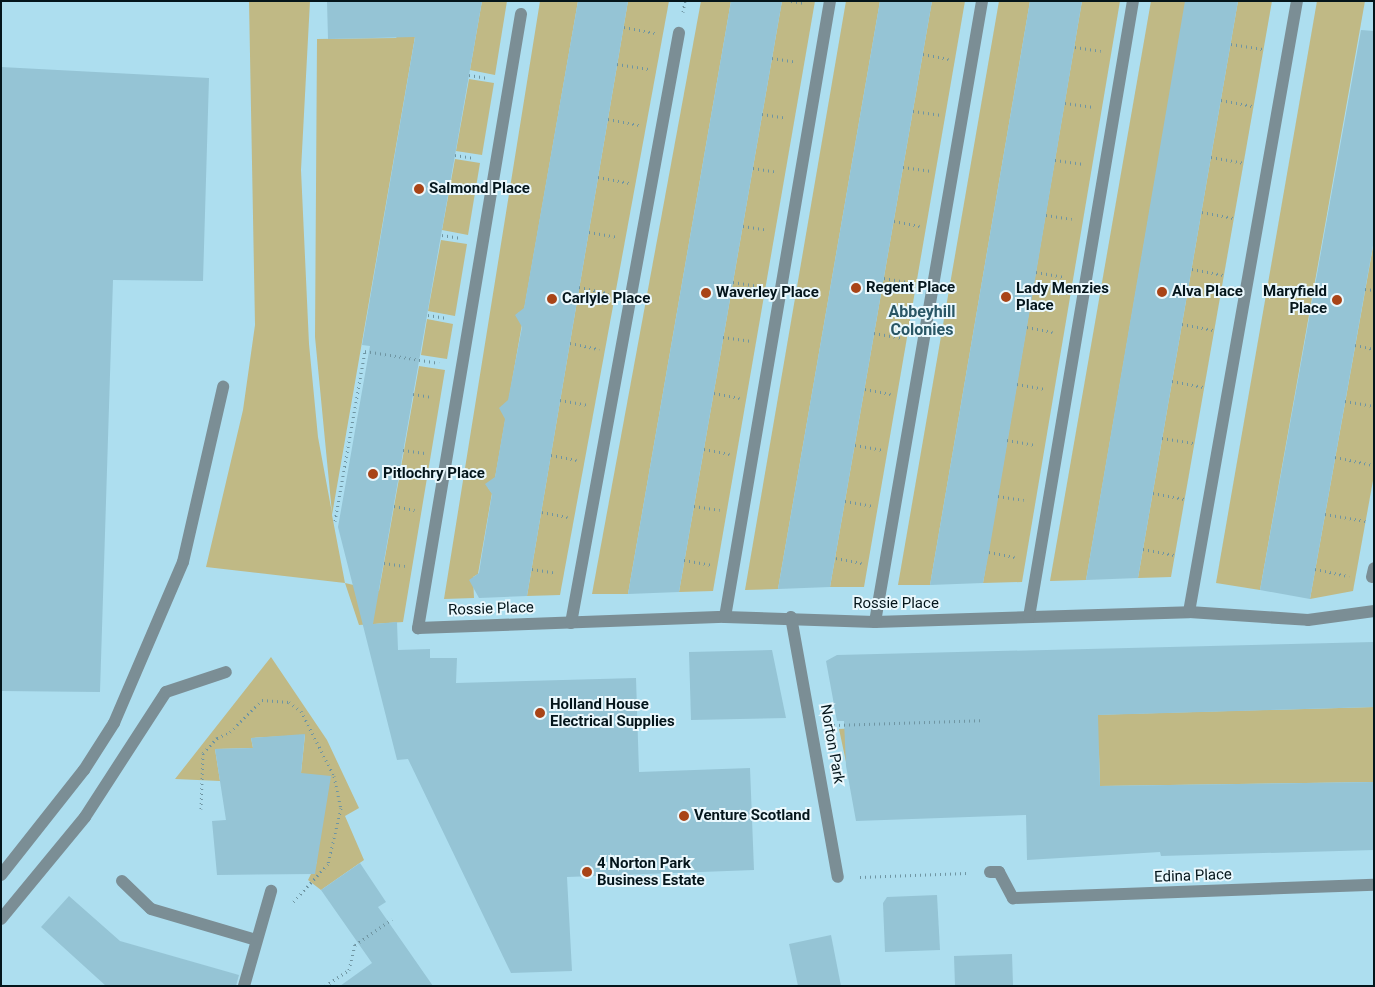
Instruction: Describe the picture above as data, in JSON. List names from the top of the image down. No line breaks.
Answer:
{"streets":{"street":["Rossie Place","Norton Park","Edina Place"]},"crossings":[["Rossie Place","Norton Park"]],"districts":["Abbeyhill Colonies"],"places":["Salmond Place","Regent Place","Alva Place","Waverley Place","Lady Menzies Place","Carlyle Place","Maryfield Place","Pitlochry Place","Holland House Electrical Supplies","Venture Scotland","4 Norton Park Business Estate"]}
